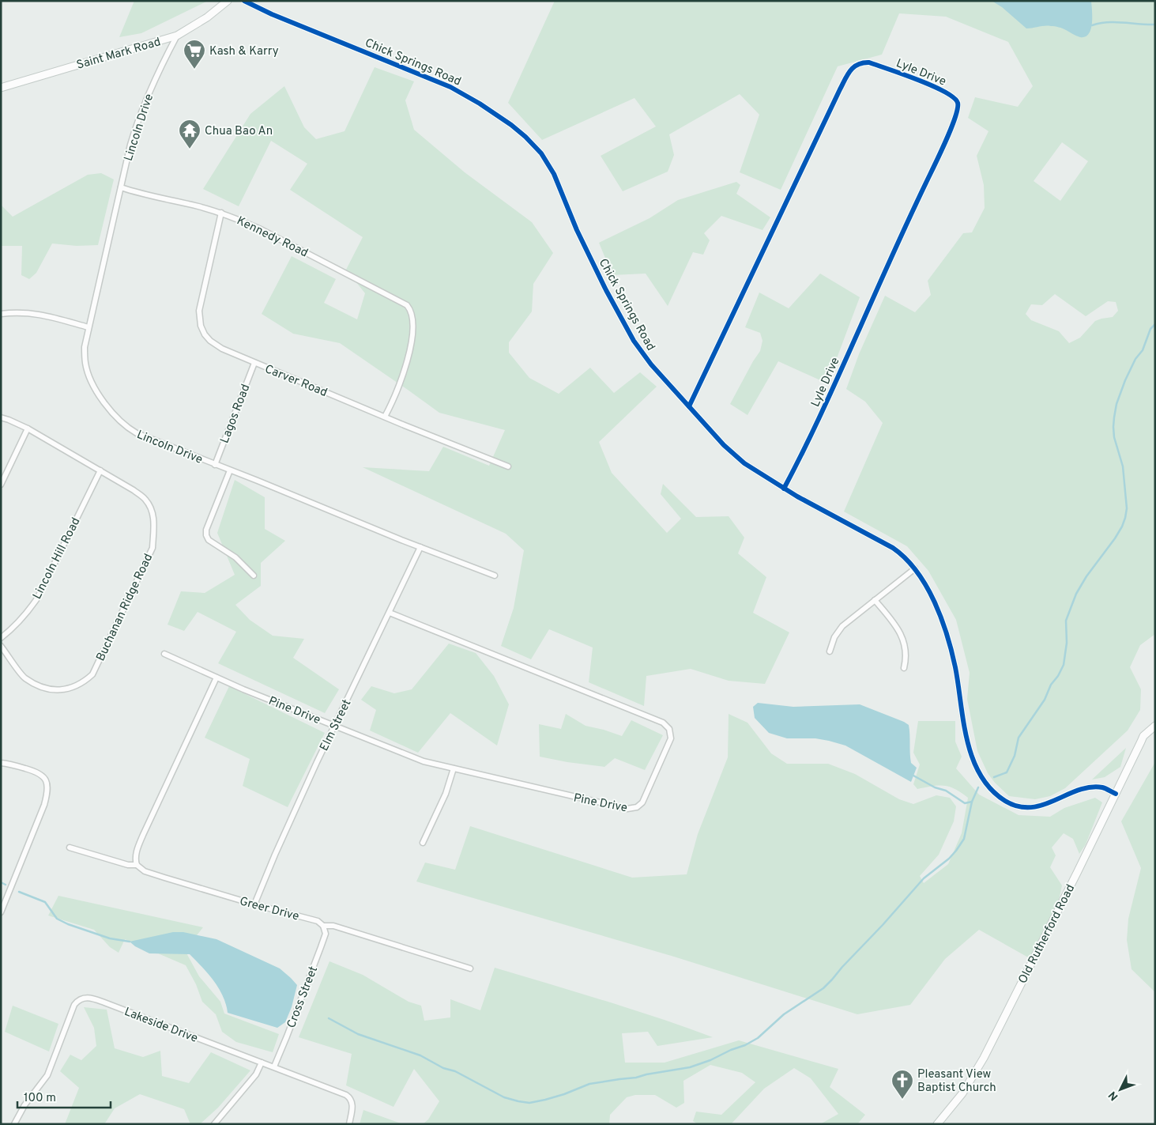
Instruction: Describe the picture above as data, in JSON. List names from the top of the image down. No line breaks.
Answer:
{"streets":{"street":["Saint Mark Road","Chick Springs Road","Lyle Drive","Lincoln Drive","Kennedy Road","Carver Road","Lagos Road","Lincoln Hill Road","Buchanan Ridge Road","Pine Drive","Elm Street","Greer Drive","Old Rutherford Road","Cross Street","Lakeside Drive"]},"crossings":[["Saint Mark Road","Lincoln Drive"],["Chick Springs Road","Lyle Drive"],["Chick Springs Road","Old Rutherford Road"],["Lincoln Drive","Kennedy Road"],["Lincoln Drive","Lagos Road"],["Lincoln Drive","Elm Street"],["Kennedy Road","Carver Road"],["Carver Road","Lagos Road"],["Lincoln Hill Road","Buchanan Ridge Road"],["Pine Drive","Elm Street"],["Elm Street","Greer Drive"],["Greer Drive","Cross Street"],["Cross Street","Lakeside Drive"]],"places":{"supermarket":["Kash & Karry"],"temple":["Chua Bao An"],"church":["Pleasant View Baptist Church"]},"scale_bar":"100 m","north":"bottom left"}
